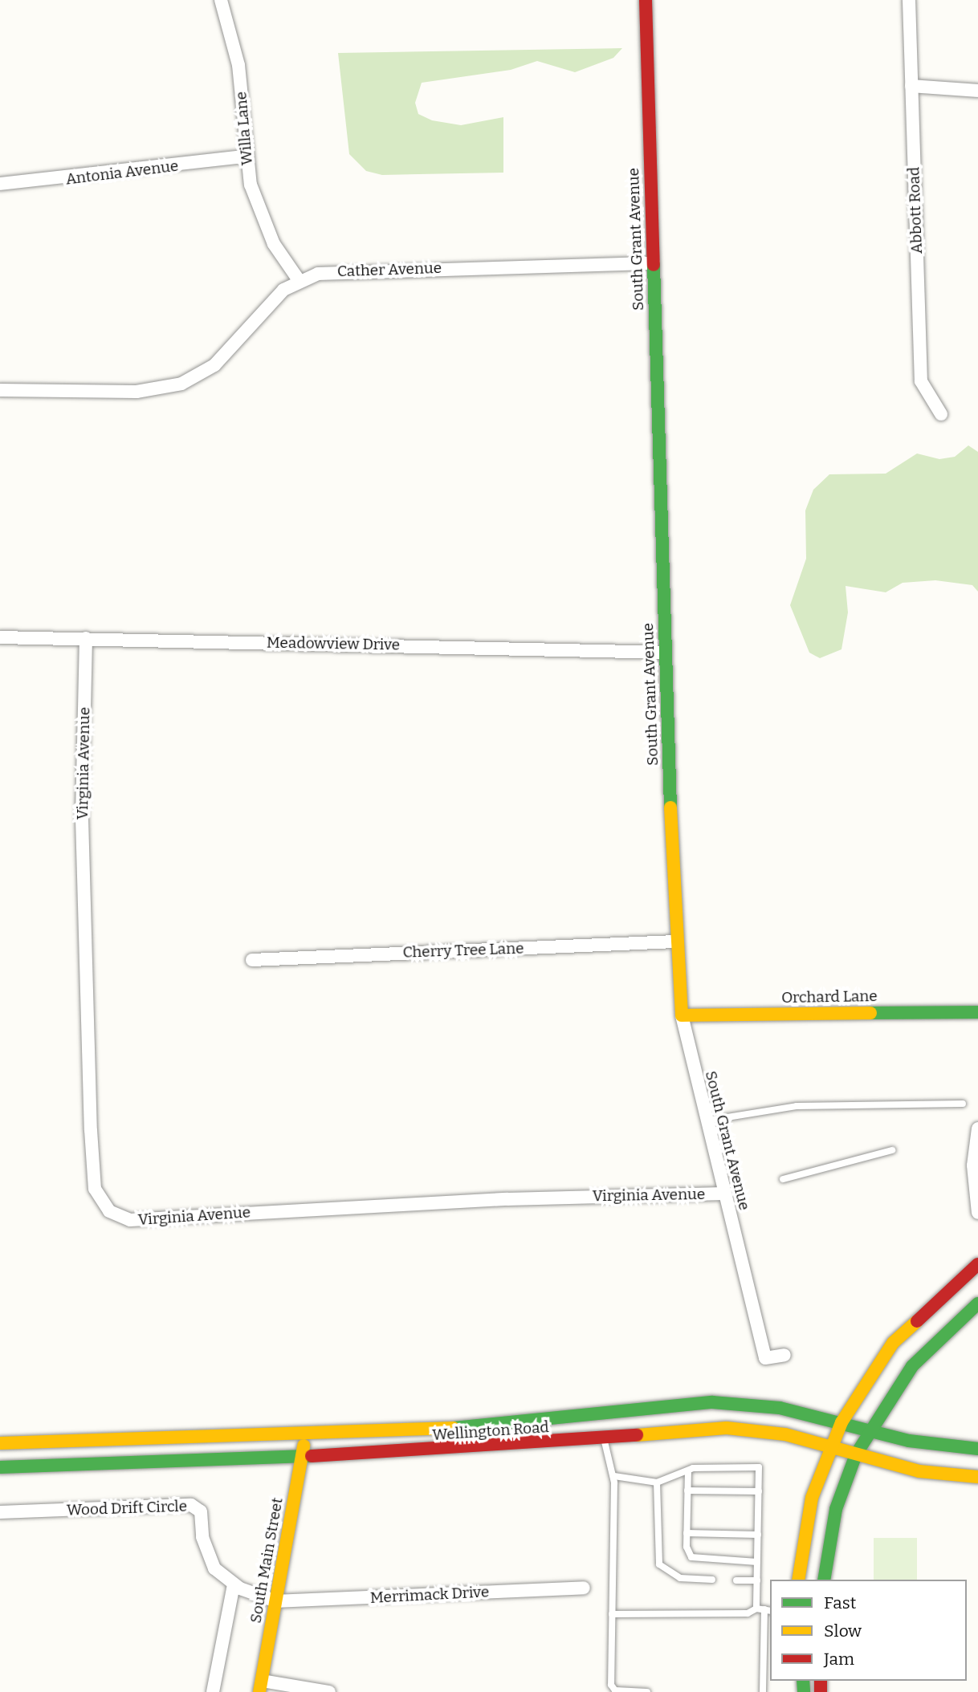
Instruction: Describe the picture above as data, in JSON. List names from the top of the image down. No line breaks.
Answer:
{"streets":{"main road":["South Grant Avenue","Orchard Lane","Wellington Road","South Main Street"],"street":["Willa Lane","Antonia Avenue","Abbott Road","Cather Avenue","Meadowview Drive","Virginia Avenue","Cherry Tree Lane","Wood Drift Circle","Merrimack Drive"]},"crossings":[["Willa Lane","Antonia Avenue"],["Willa Lane","Cather Avenue"],["South Grant Avenue","Cather Avenue"],["South Grant Avenue","Meadowview Drive"],["South Grant Avenue","Virginia Avenue"],["South Grant Avenue","Cherry Tree Lane"],["South Grant Avenue","Orchard Lane"],["Meadowview Drive","Virginia Avenue"],["Wellington Road","South Main Street"],["Wood Drift Circle","South Main Street"],["Wood Drift Circle","Merrimack Drive"],["South Main Street","Merrimack Drive"]],"legend":["Fast","Slow","Jam"]}
